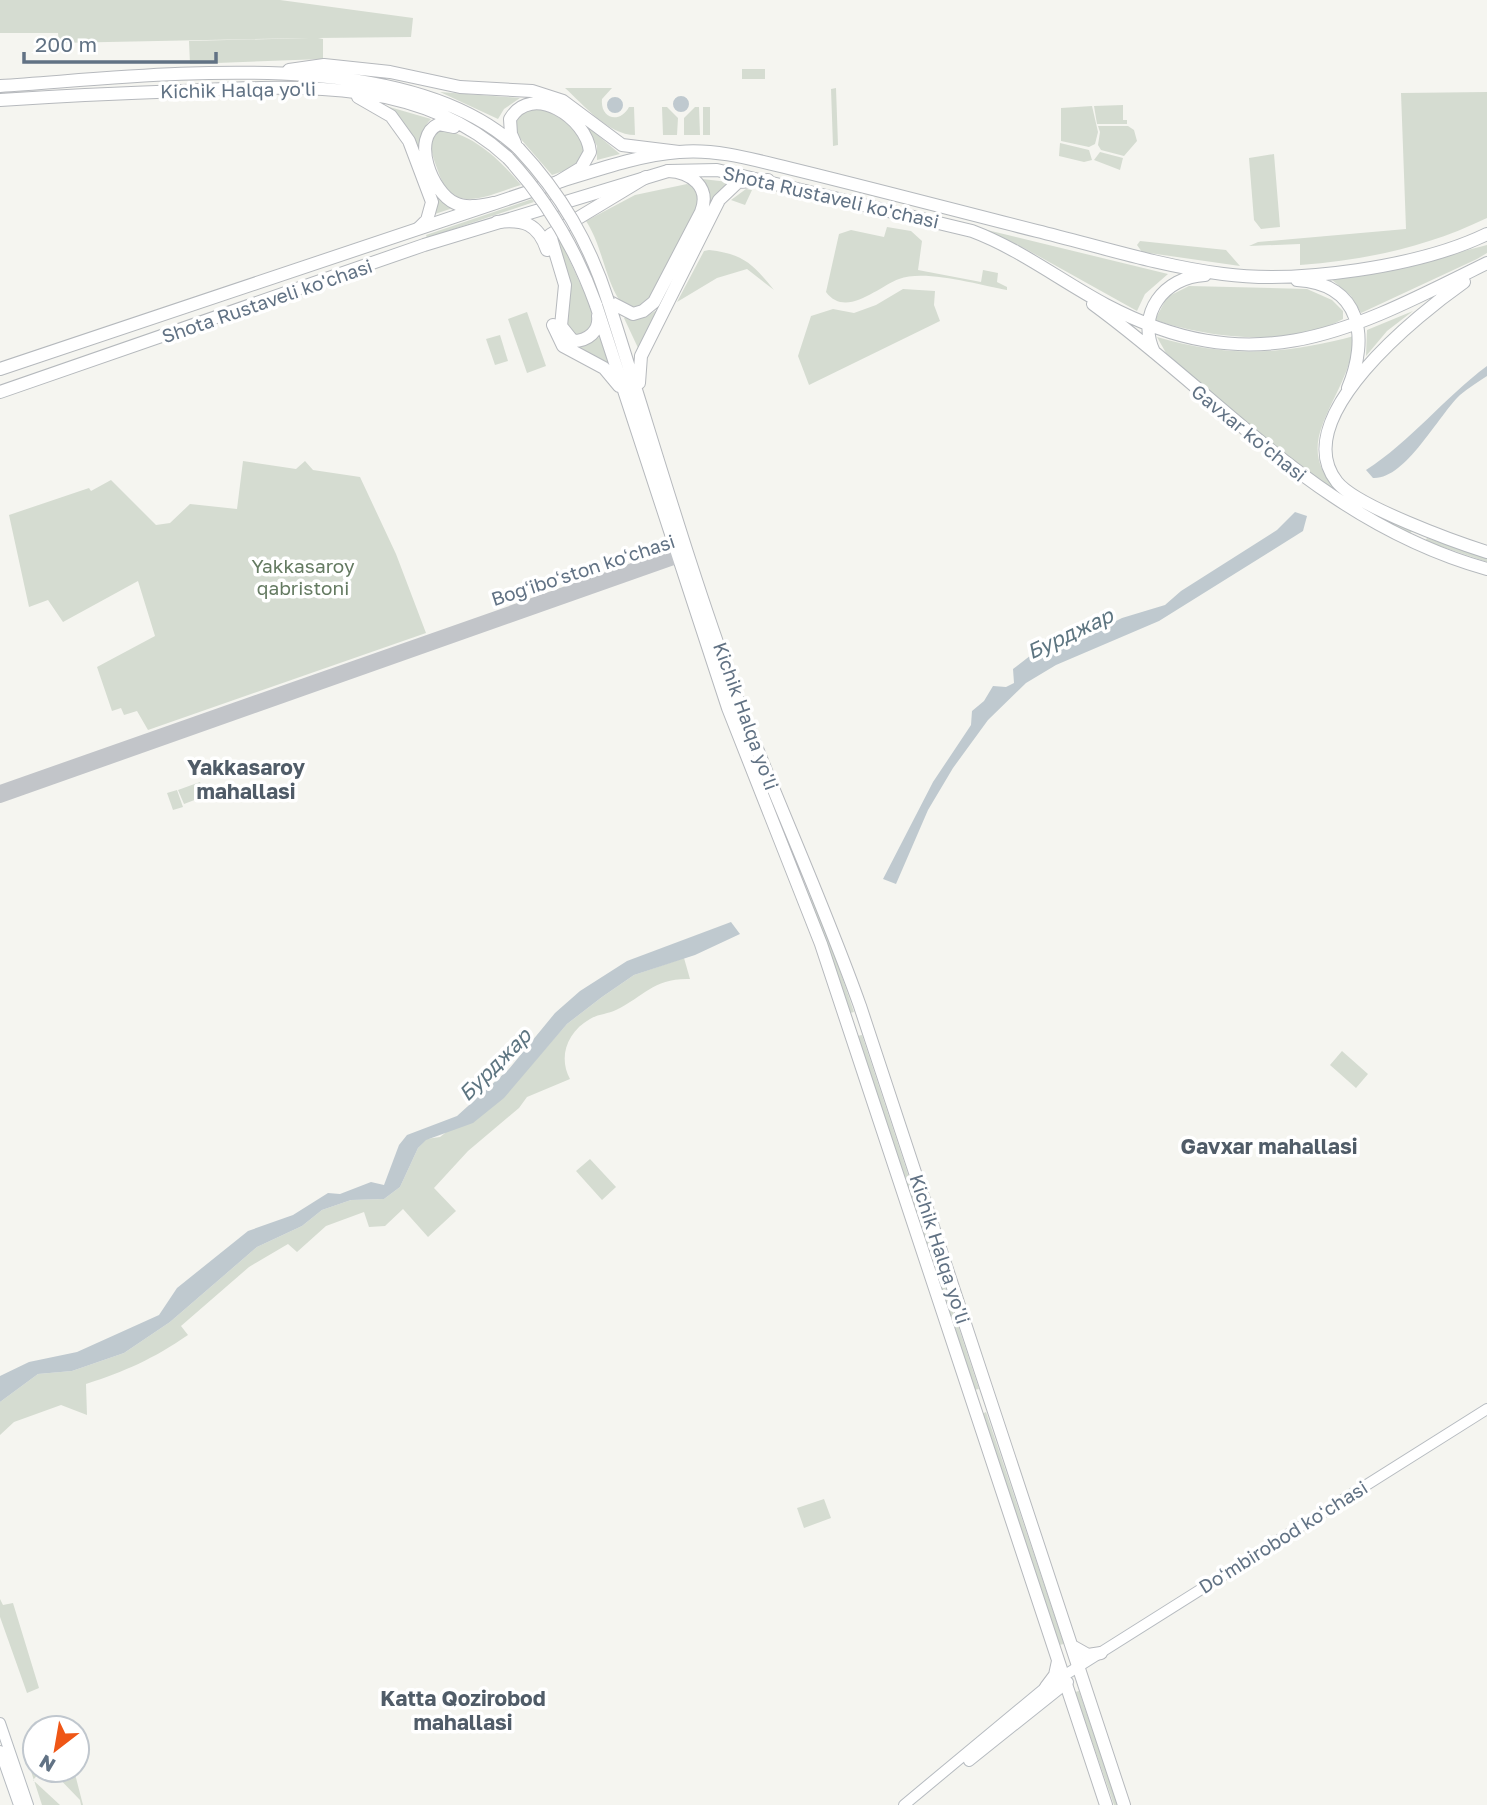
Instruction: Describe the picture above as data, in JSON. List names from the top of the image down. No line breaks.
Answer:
{"streets":{"main road":["Kichik Halqa yo'li","Shota Rustaveli ko'chasi","Gavxar ko'chasi","Doʻmbirobod koʻchasi"],"street":["Bogʻiboʻston koʻchasi"]},"crossings":[["Kichik Halqa yo'li","Bogʻiboʻston koʻchasi"],["Kichik Halqa yo'li","Doʻmbirobod koʻchasi"],["Shota Rustaveli ko'chasi","Gavxar ko'chasi"]],"districts":["Yakkasaroy mahallasi","Gavxar mahallasi","Katta Qozirobod mahallasi"],"water":["Бурджар"],"parks":["Yakkasaroy qabristoni"],"scale_bar":"200 m","north":"bottom left"}
